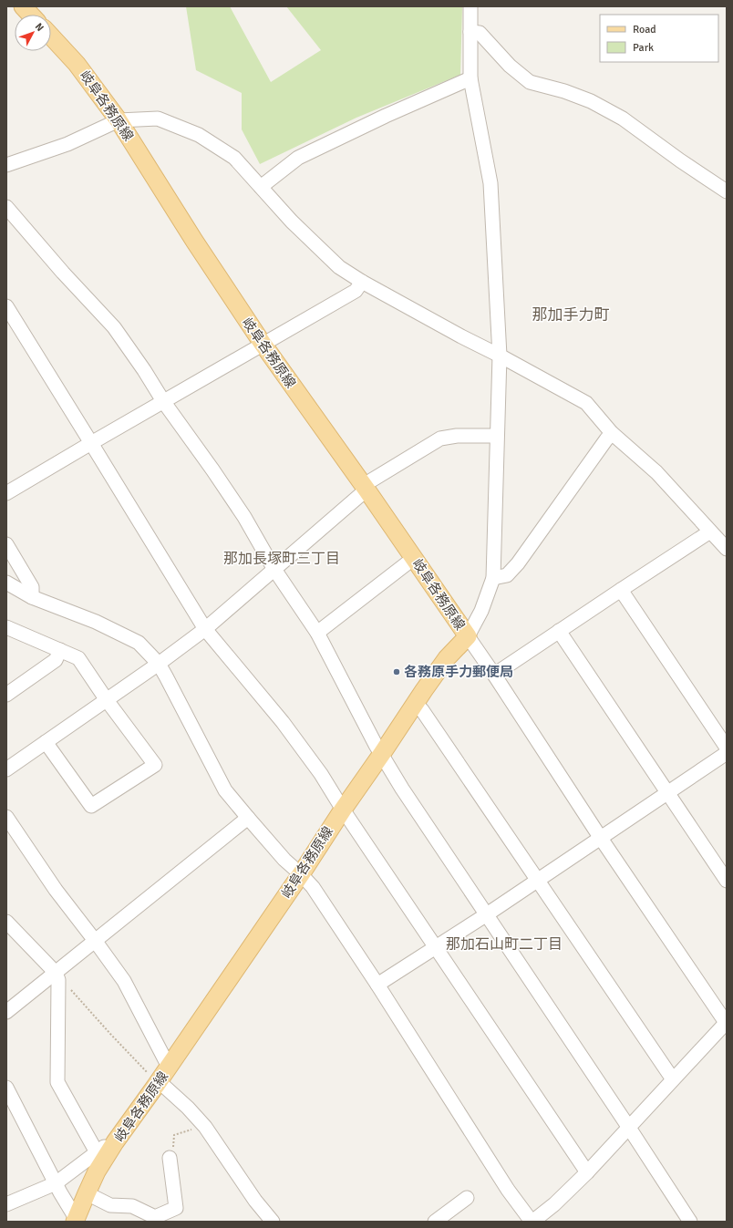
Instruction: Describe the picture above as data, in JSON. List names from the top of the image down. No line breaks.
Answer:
{"streets":{"main road":["岐阜各務原線"]},"districts":["那加手力町","那加長塚町三丁目","那加石山町二丁目"],"places":["各務原手力郵便局"],"legend":["Road","Park"],"north":"top right"}
